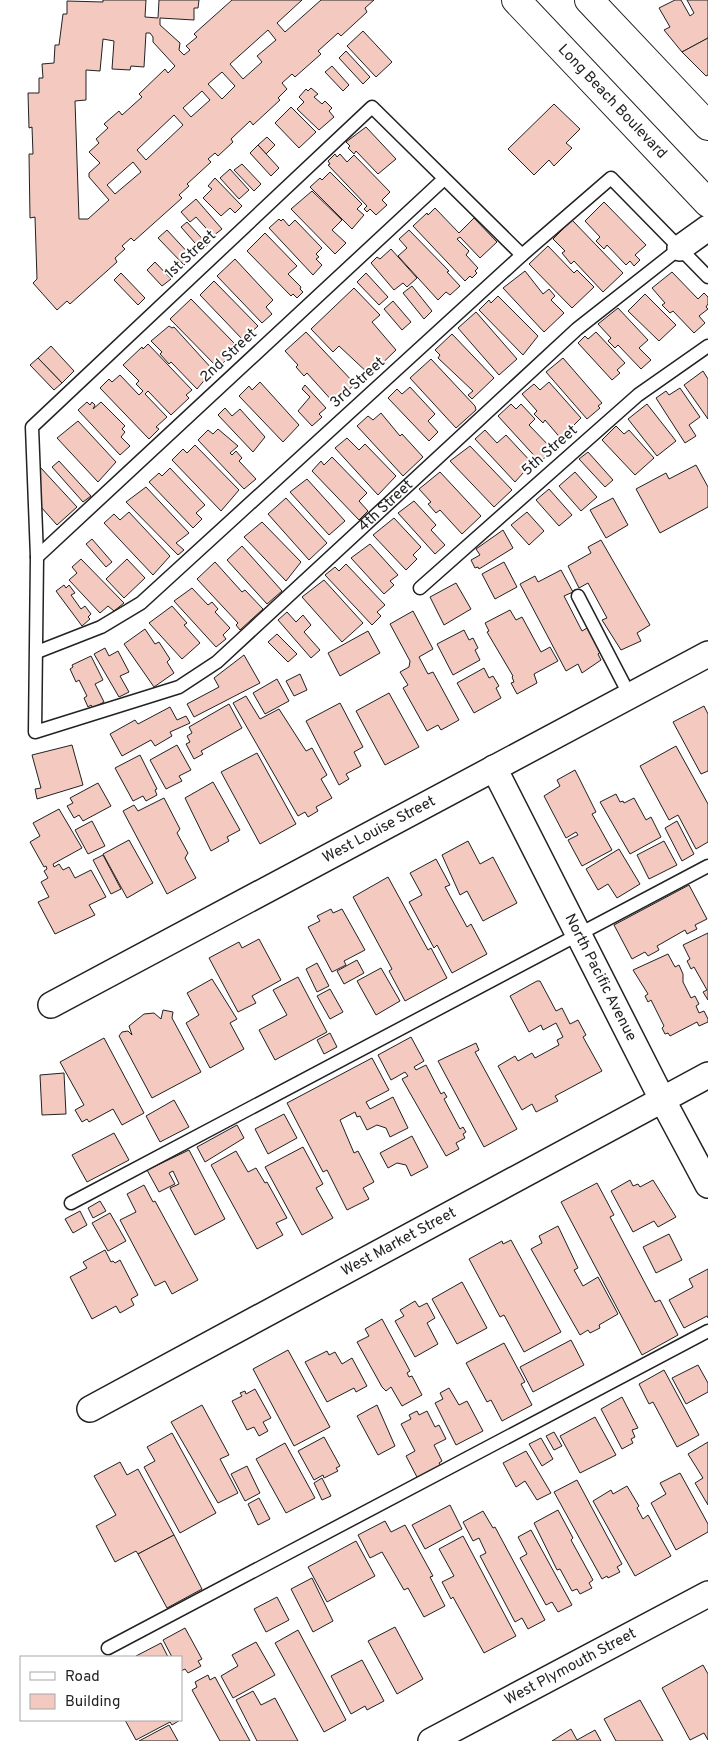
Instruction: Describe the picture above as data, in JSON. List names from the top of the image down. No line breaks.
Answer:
{"streets":{"main road":["Long Beach Boulevard"],"street":["4th Street","West Louise Street","North Pacific Avenue","West Market Street","West Plymouth Street"],"lane":["1st Street","2nd Street","3rd Street","5th Street"]},"crossings":[["1st Street","2nd Street"],["3rd Street","4th Street"],["West Louise Street","North Pacific Avenue"],["North Pacific Avenue","West Market Street"]],"legend":["Road","Building"]}
